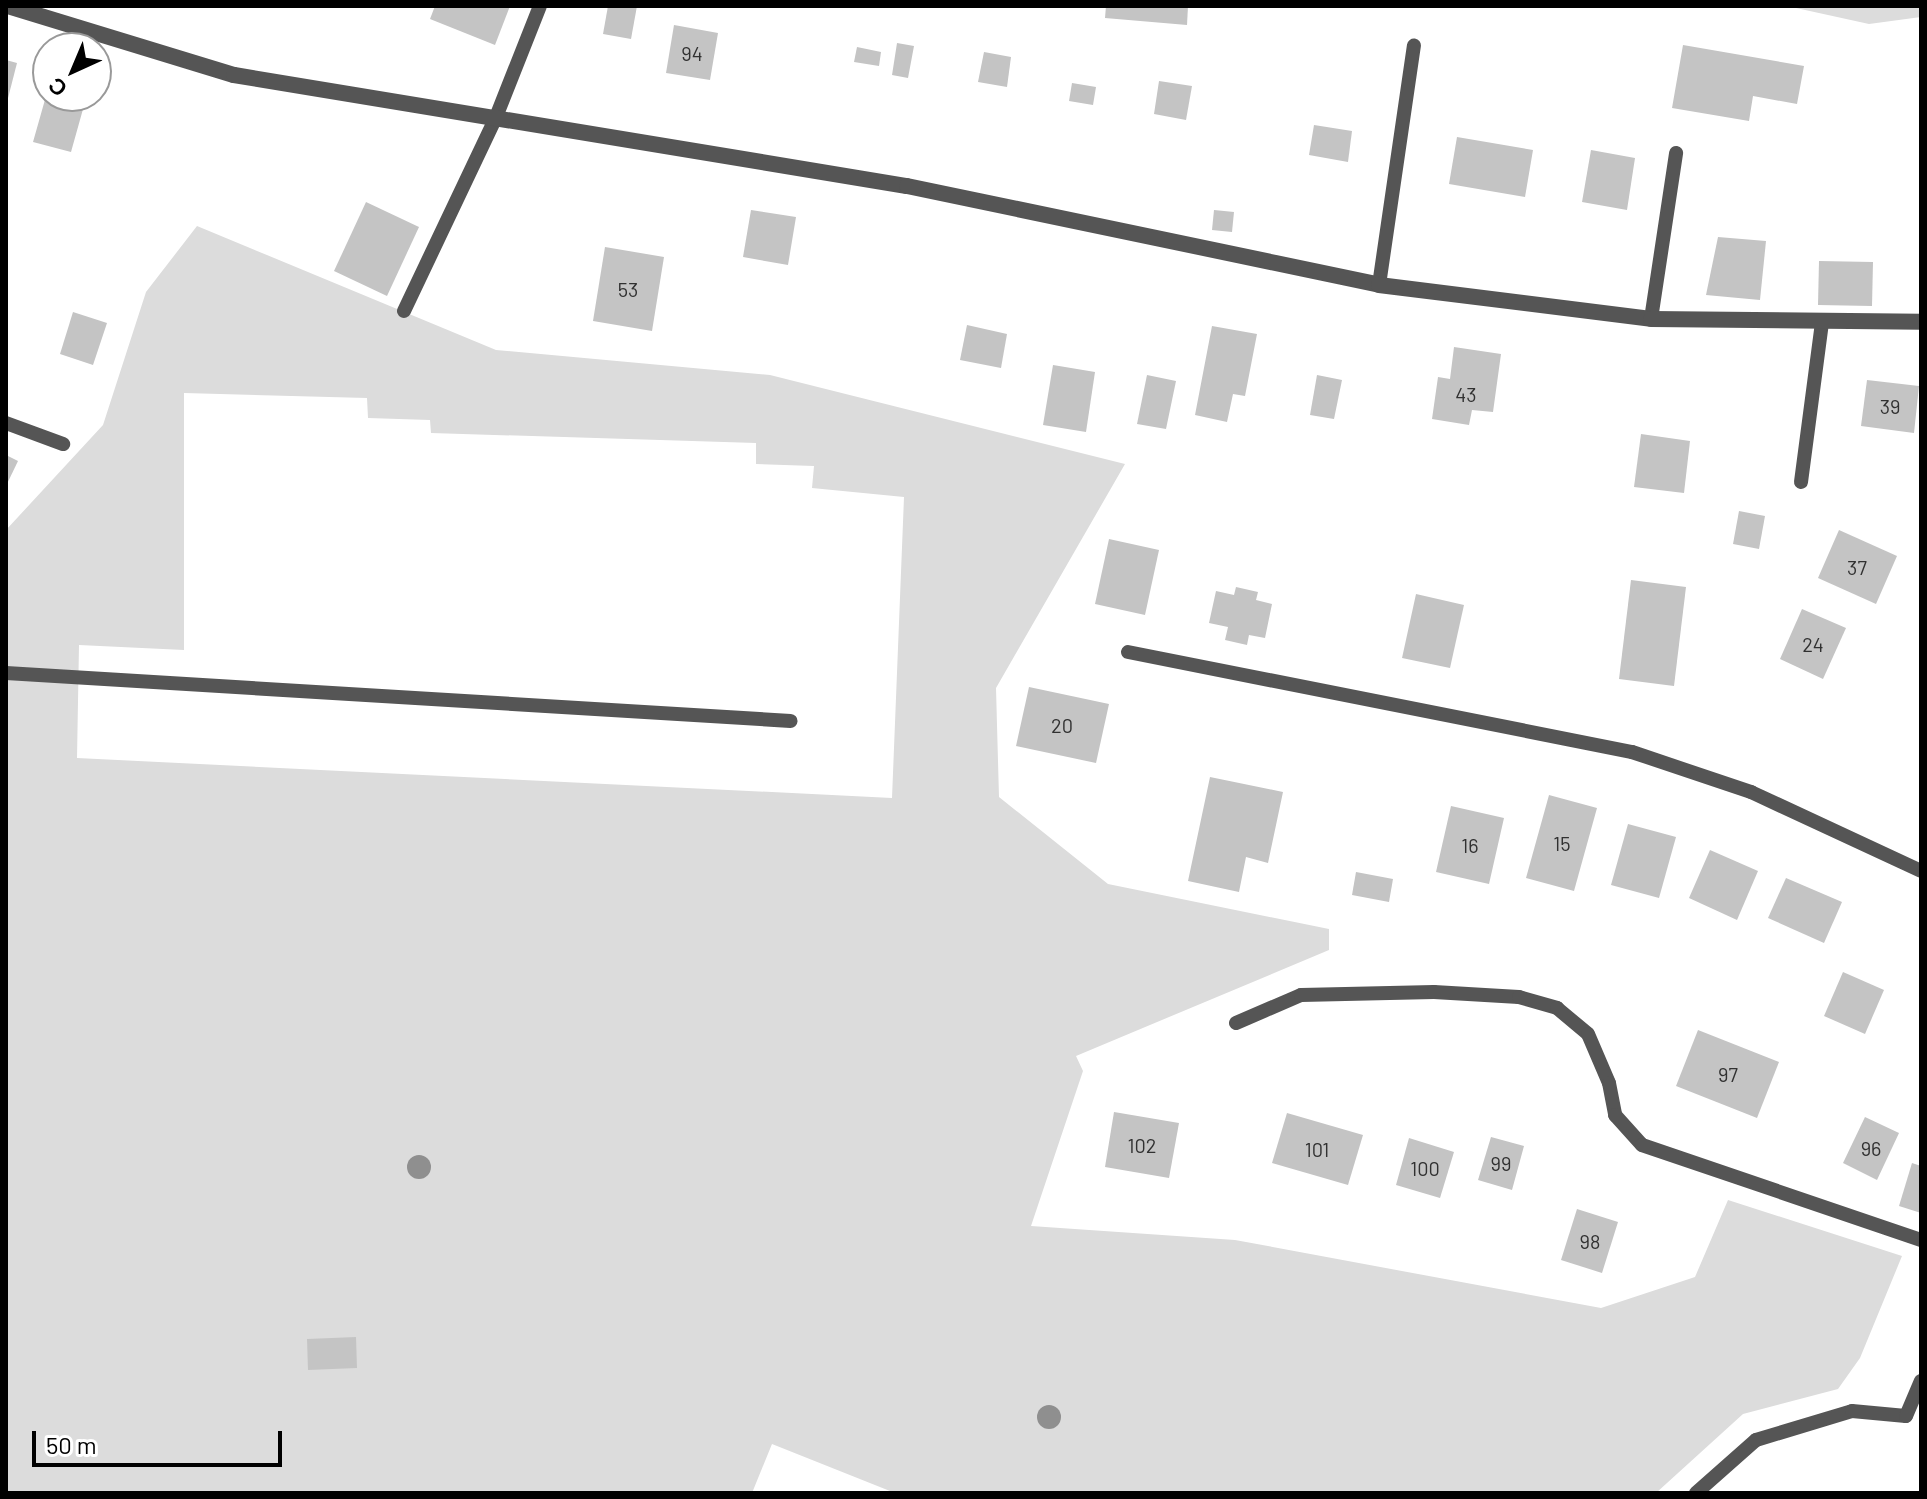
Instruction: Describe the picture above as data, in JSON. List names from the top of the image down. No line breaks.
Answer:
{"house_numbers":["94","53","43","39","37","24","20","15","16","97","102","96","101","99","100","98"],"scale_bar":"50 m","north":"bottom left"}
